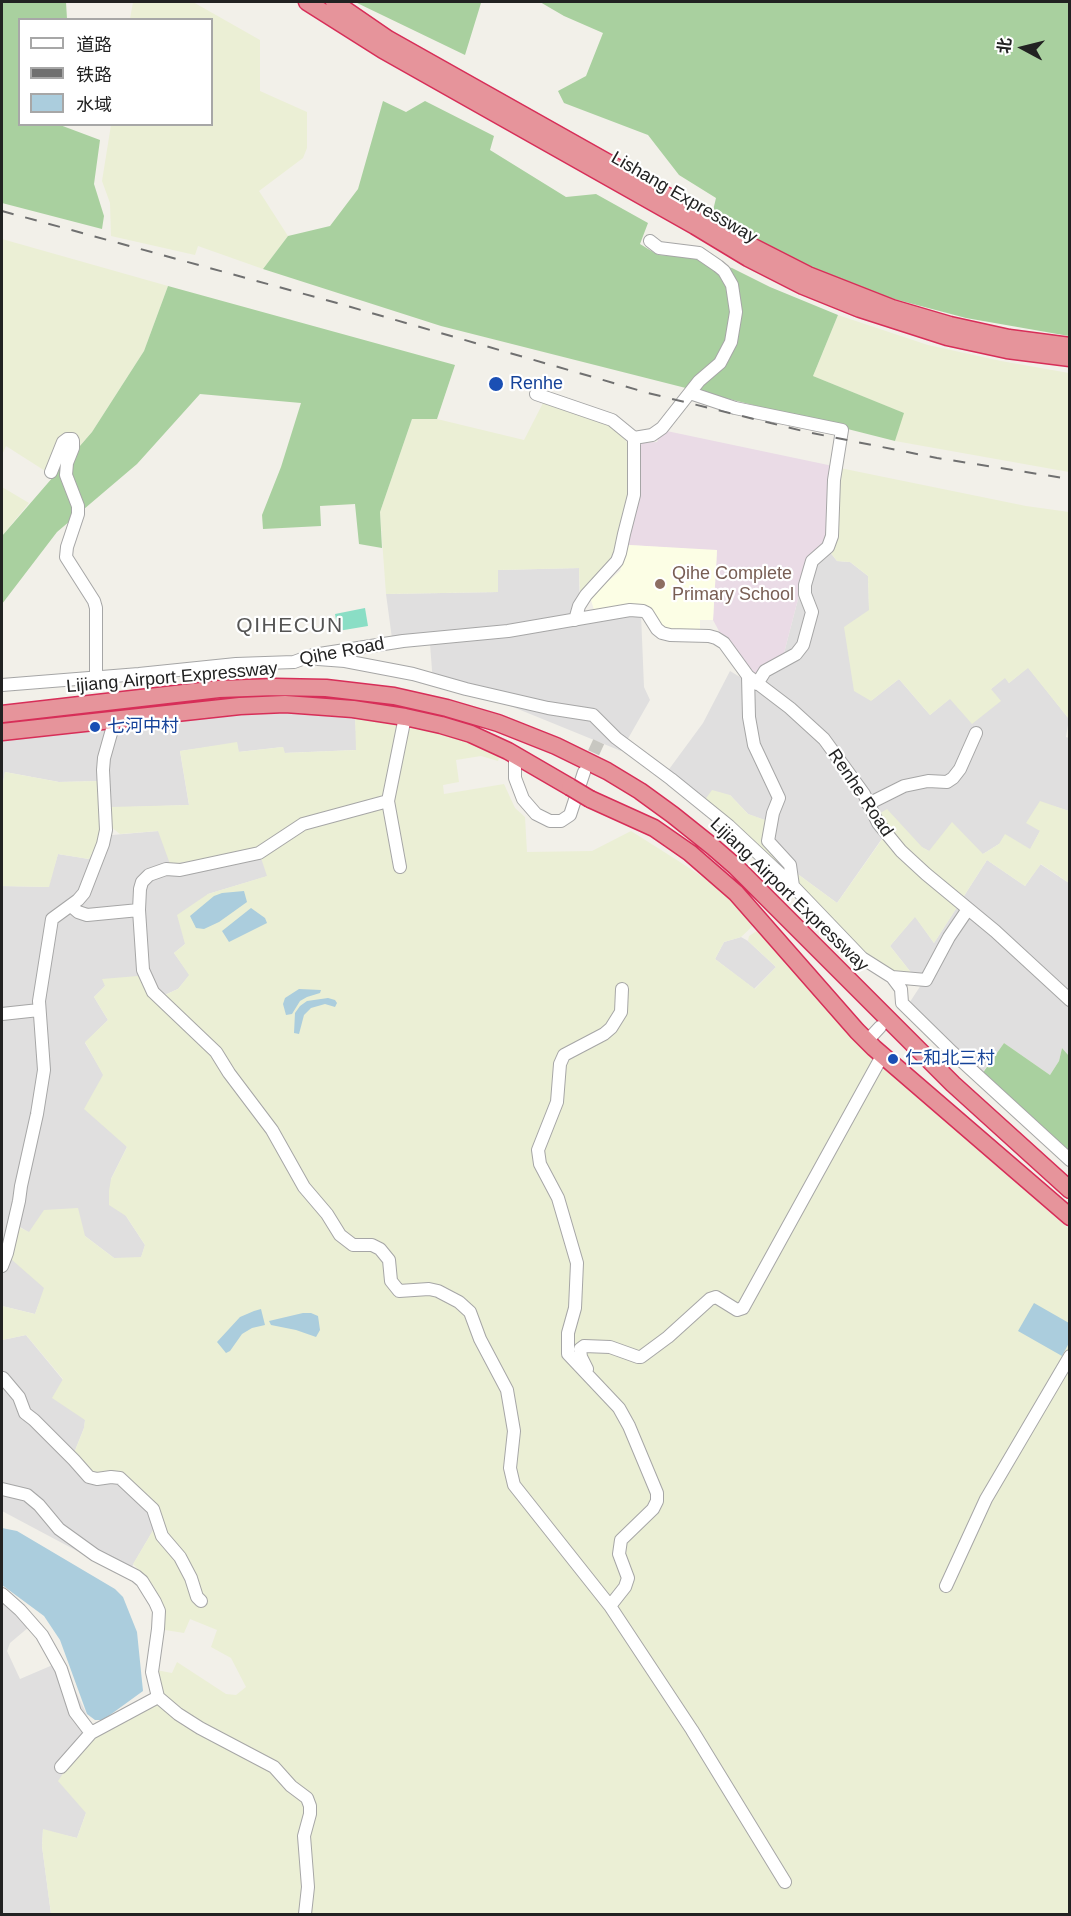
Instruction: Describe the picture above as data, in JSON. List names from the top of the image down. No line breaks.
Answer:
{"streets":{"highway":["Lishang Expressway","Lijiang Airport Expressway"],"street":["Qihe Road","Renhe Road"]},"crossings":[["Qihe Road","Renhe Road"]],"districts":["QIHECUN"],"places":["Renhe","Qihe Complete Primary School","七河中村","仁和北三村"],"legend":["道路","铁路","水域"],"north":"left"}
